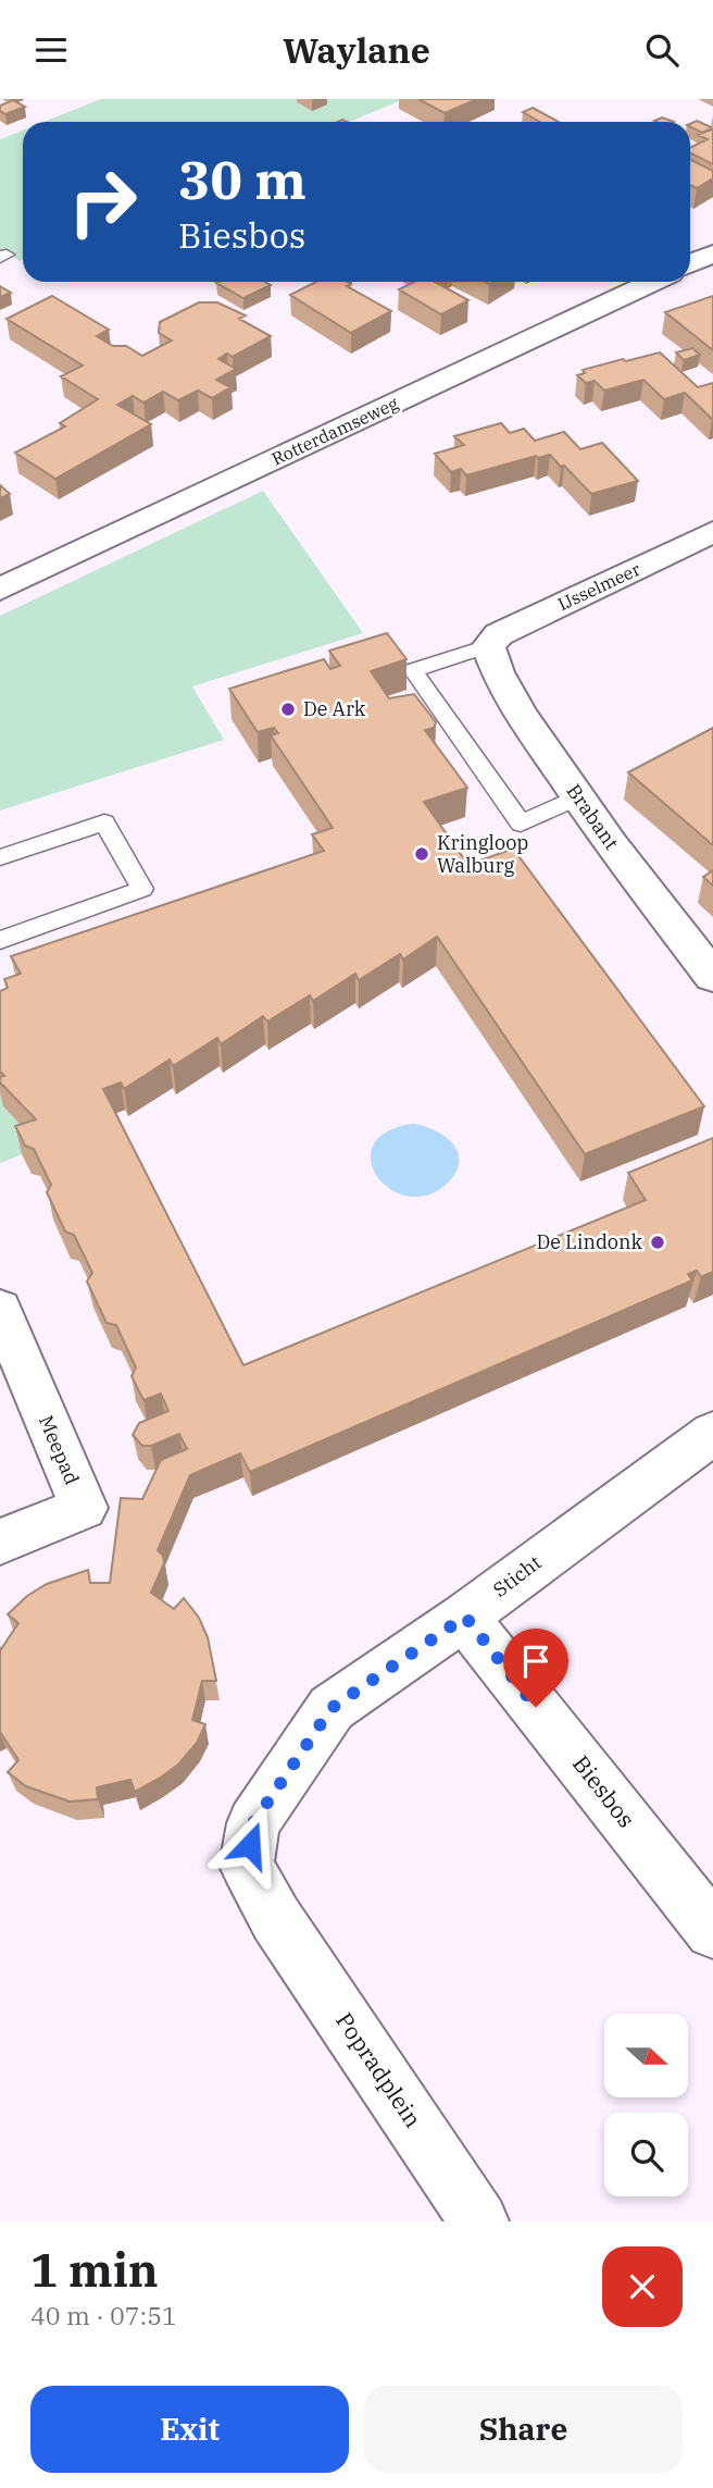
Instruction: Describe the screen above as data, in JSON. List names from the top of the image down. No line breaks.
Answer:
{"streets":{"street":["Rotterdamseweg","IJsselmeer","Brabant","Meepad","Sticht","Biesbos","Popradplein"]},"crossings":[["IJsselmeer","Brabant"],["Sticht","Biesbos"],["Sticht","Popradplein"]],"places":["De Ark","Kringloop Walburg","De Lindonk"],"north":"right","page":{"header":"Waylane","turn":["30 m","Biesbos"],"heading":["1 min","40 m · 07:51"],"buttons":["Exit","Share"]}}
